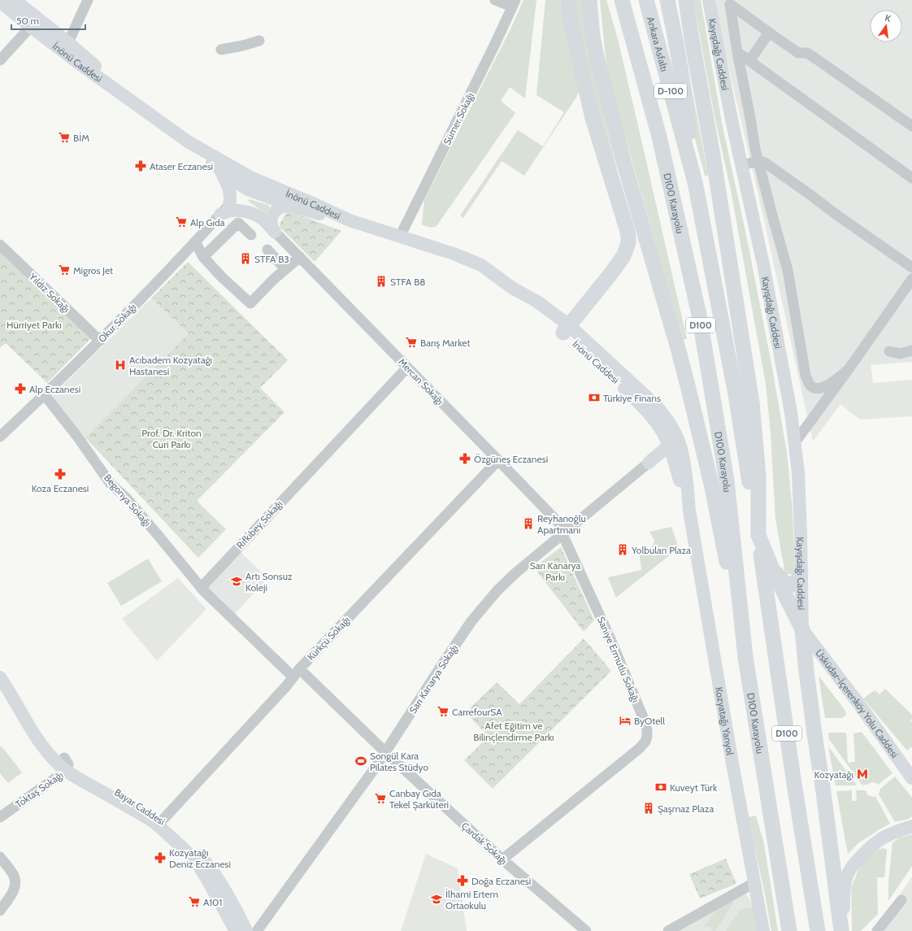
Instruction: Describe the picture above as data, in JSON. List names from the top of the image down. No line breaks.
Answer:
{"streets":{"highway":["Ankara Asfaltı","D-100","D100 Karayolu","D100"],"main road":["Kayışdağı Caddesi","İnönü Caddesi","Üsküdar-İçerenköy Yolu Caddesi","Kozyatağı Yanyol","Bayar Caddesi"],"street":["Sümer Sokağı","Yıldız Sokağı","Okur Sokağı","Mercan Sokağı","Begonya Sokağı","Rıfkıbey Sokağı","Kürkçü Sokağı","Saniye Ermutlu Sokağı","Sarı Kanarya Sokağı","Toktaş Sokağı","Çardak Sokağı"]},"crossings":[["Ankara Asfaltı","D100"],["Kayışdağı Caddesi","D100"],["Kayışdağı Caddesi","Üsküdar-İçerenköy Yolu Caddesi"],["İnönü Caddesi","Sümer Sokağı"],["Yıldız Sokağı","Okur Sokağı"],["Okur Sokağı","Begonya Sokağı"],["D100","Üsküdar-İçerenköy Yolu Caddesi"],["Mercan Sokağı","Rıfkıbey Sokağı"],["Mercan Sokağı","Kürkçü Sokağı"],["Mercan Sokağı","Saniye Ermutlu Sokağı"],["Mercan Sokağı","Sarı Kanarya Sokağı"],["Begonya Sokağı","Rıfkıbey Sokağı"],["Kürkçü Sokağı","Bayar Caddesi"],["Saniye Ermutlu Sokağı","Sarı Kanarya Sokağı"],["Saniye Ermutlu Sokağı","Çardak Sokağı"],["Sarı Kanarya Sokağı","Çardak Sokağı"],["Toktaş Sokağı","Bayar Caddesi"]],"parks":["Hürriyet Parkı","Prof. Dr. Kriton Curi Parkı","Sarı Kanarya Parkı","Afet Eğitim ve Bilinçlendirme Parkı"],"places":{"supermarket":["BİM","Alp Gıda","Migros Jet","Barış Market","CarrefourSA","Canbay Gıda Tekel Şarküteri","A101"],"pharmacy":["Ataser Eczanesi","Alp Eczanesi","Özgüneş Eczanesi","Koza Eczanesi","Kozyatağı Deniz Eczanesi","Doğa Eczanesi"],"building":["STFA B3","STFA B8","Reyhanoğlu Apartmanı","Yolbulan Plaza","Şaşmaz Plaza"],"hospital":["Acıbadem Kozyatağı Hastanesi"],"bank":["Türkiye Finans","Kuveyt Türk"],"school or university":["Artı Sonsuz Koleji","İlhami Ertem Ortaokulu"],"hotel":["ByOtell"],"sports":["Songül Kara Pilates Stüdyo"],"metro station":["Kozyatağı"]},"scale_bar":"50 m","north":"top"}
